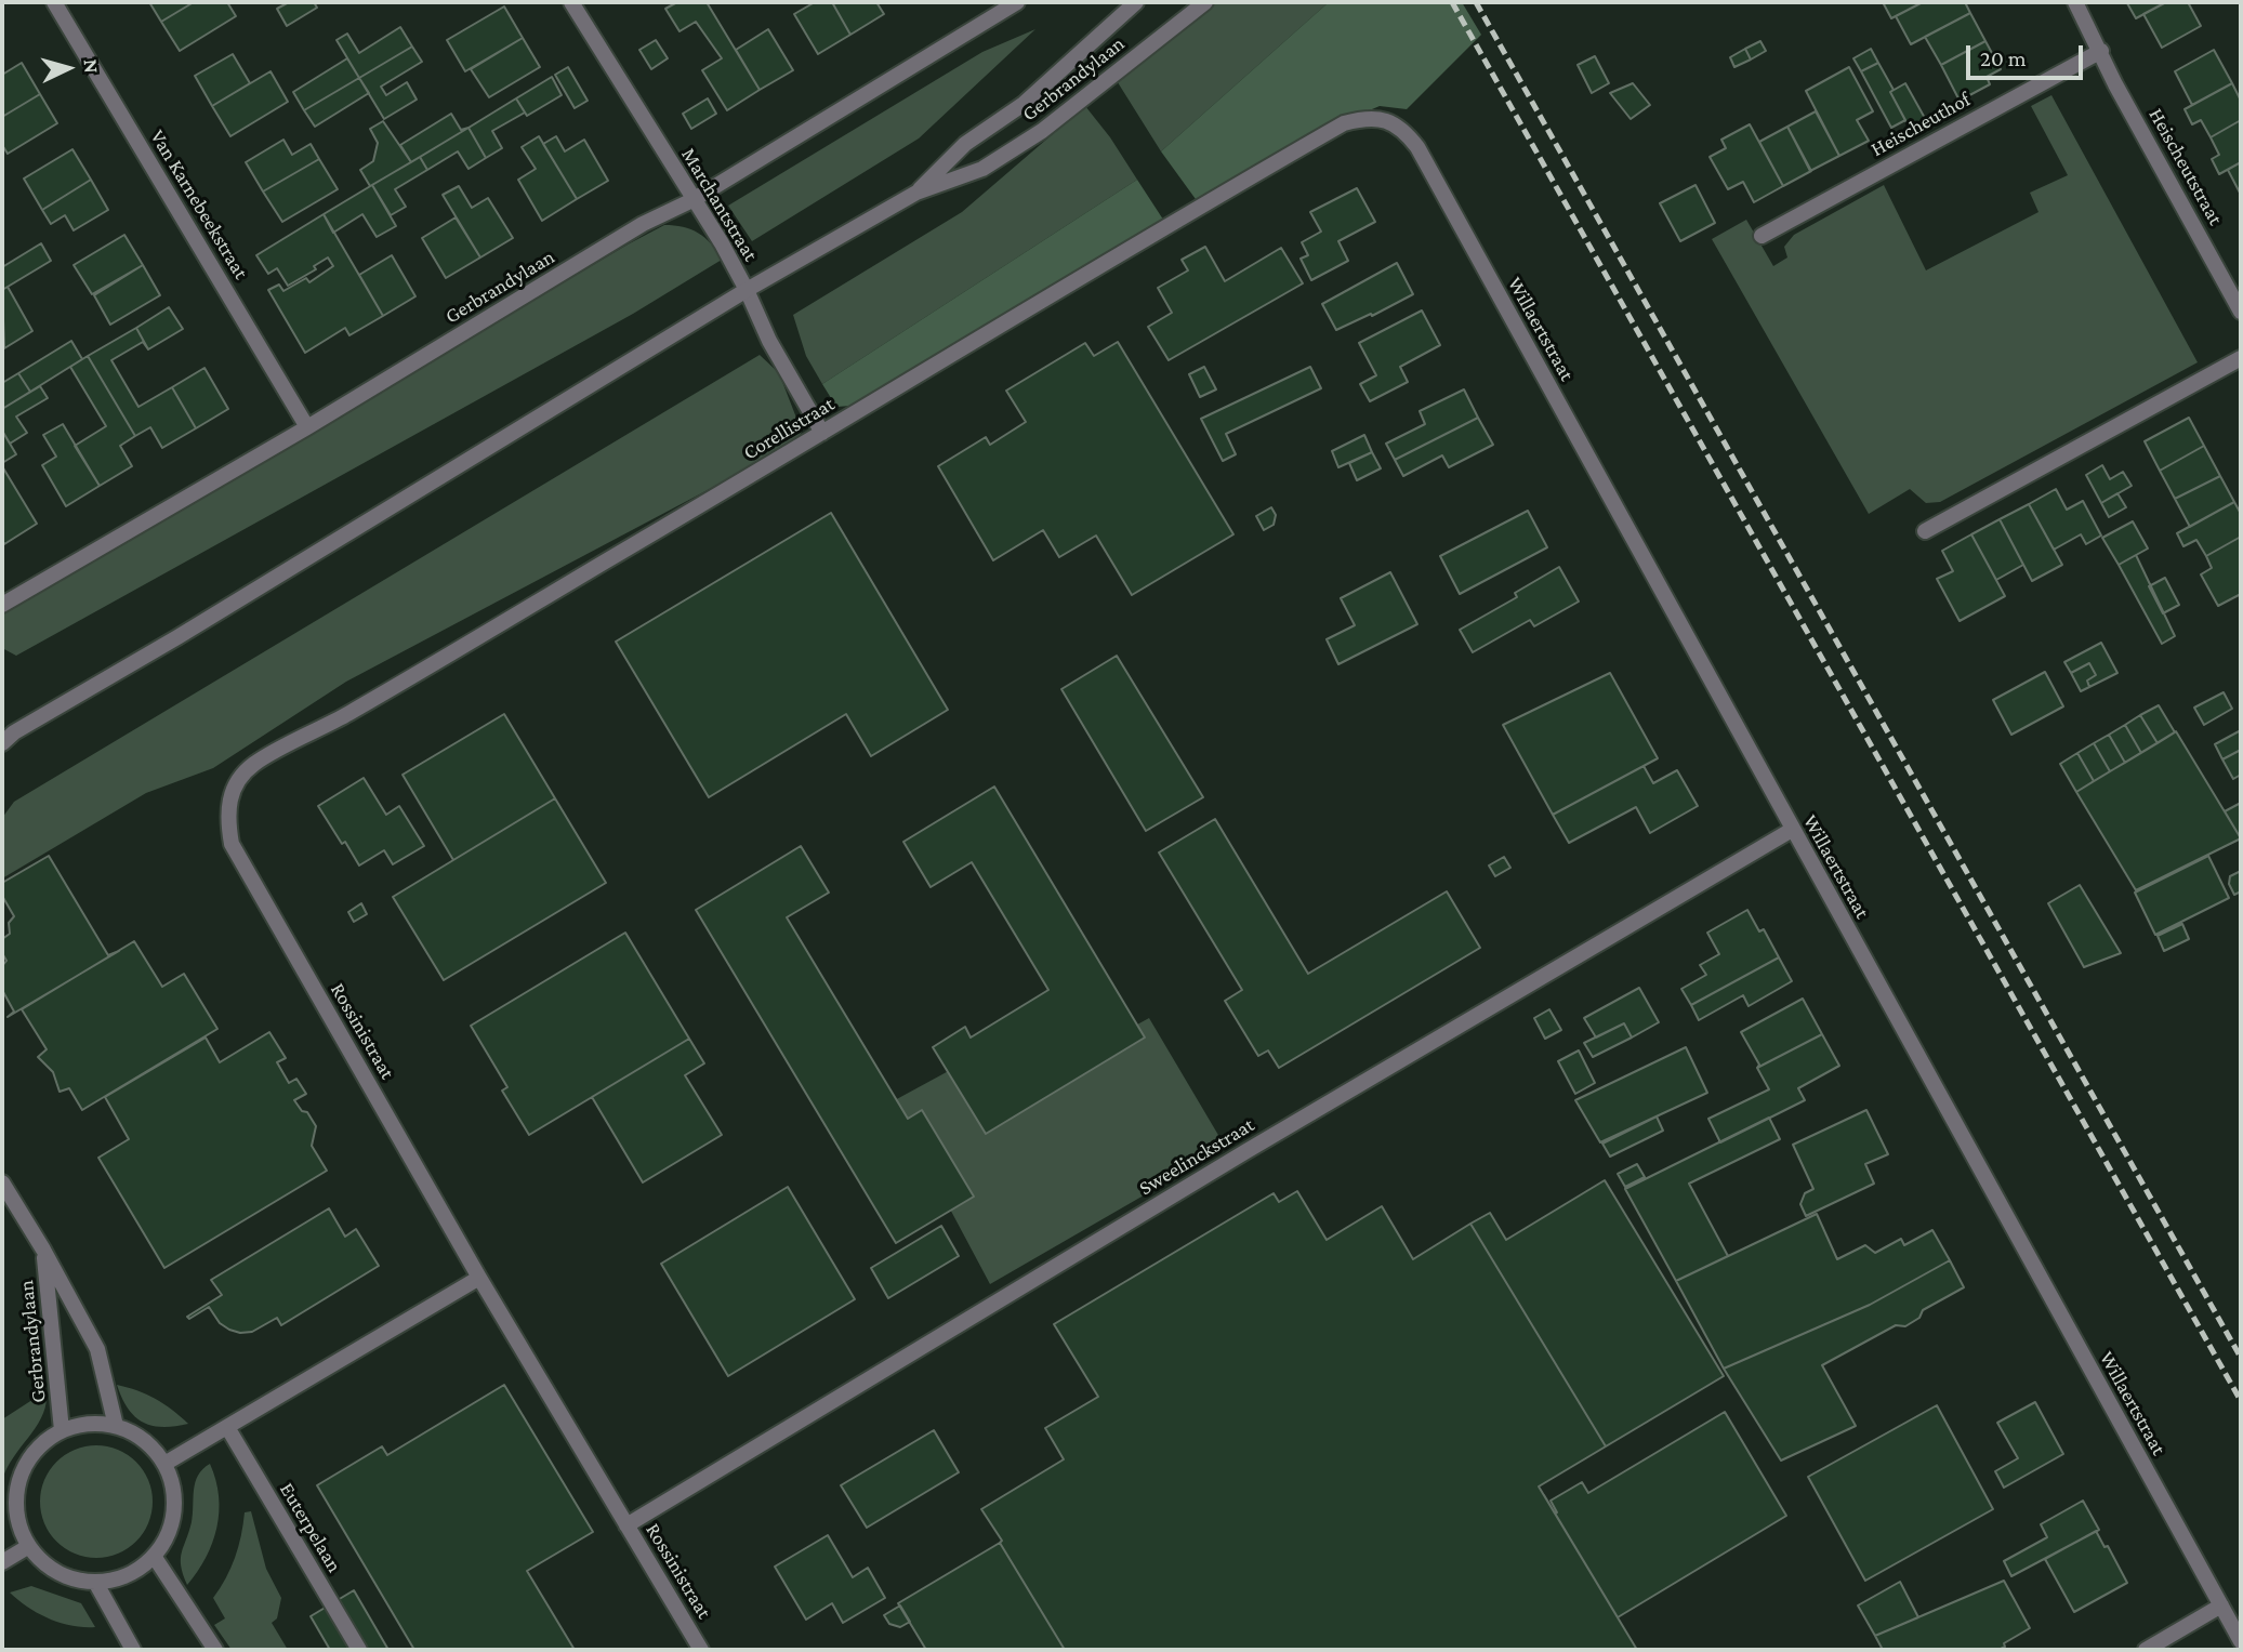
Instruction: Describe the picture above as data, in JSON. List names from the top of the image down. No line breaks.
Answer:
{"streets":{"street":["Gerbrandylaan","Heischeuthof","Heischeutstraat","Van Karnebeekstraat","Marchantstraat","Willaertstraat","Corellistraat","Rossinistraat","Sweelinckstraat","Euterpelaan"]},"crossings":[["Gerbrandylaan","Van Karnebeekstraat"],["Gerbrandylaan","Marchantstraat"],["Heischeuthof","Heischeutstraat"],["Marchantstraat","Corellistraat"],["Willaertstraat","Corellistraat"],["Willaertstraat","Sweelinckstraat"],["Corellistraat","Rossinistraat"],["Rossinistraat","Sweelinckstraat"]],"scale_bar":"20 m","north":"right"}
